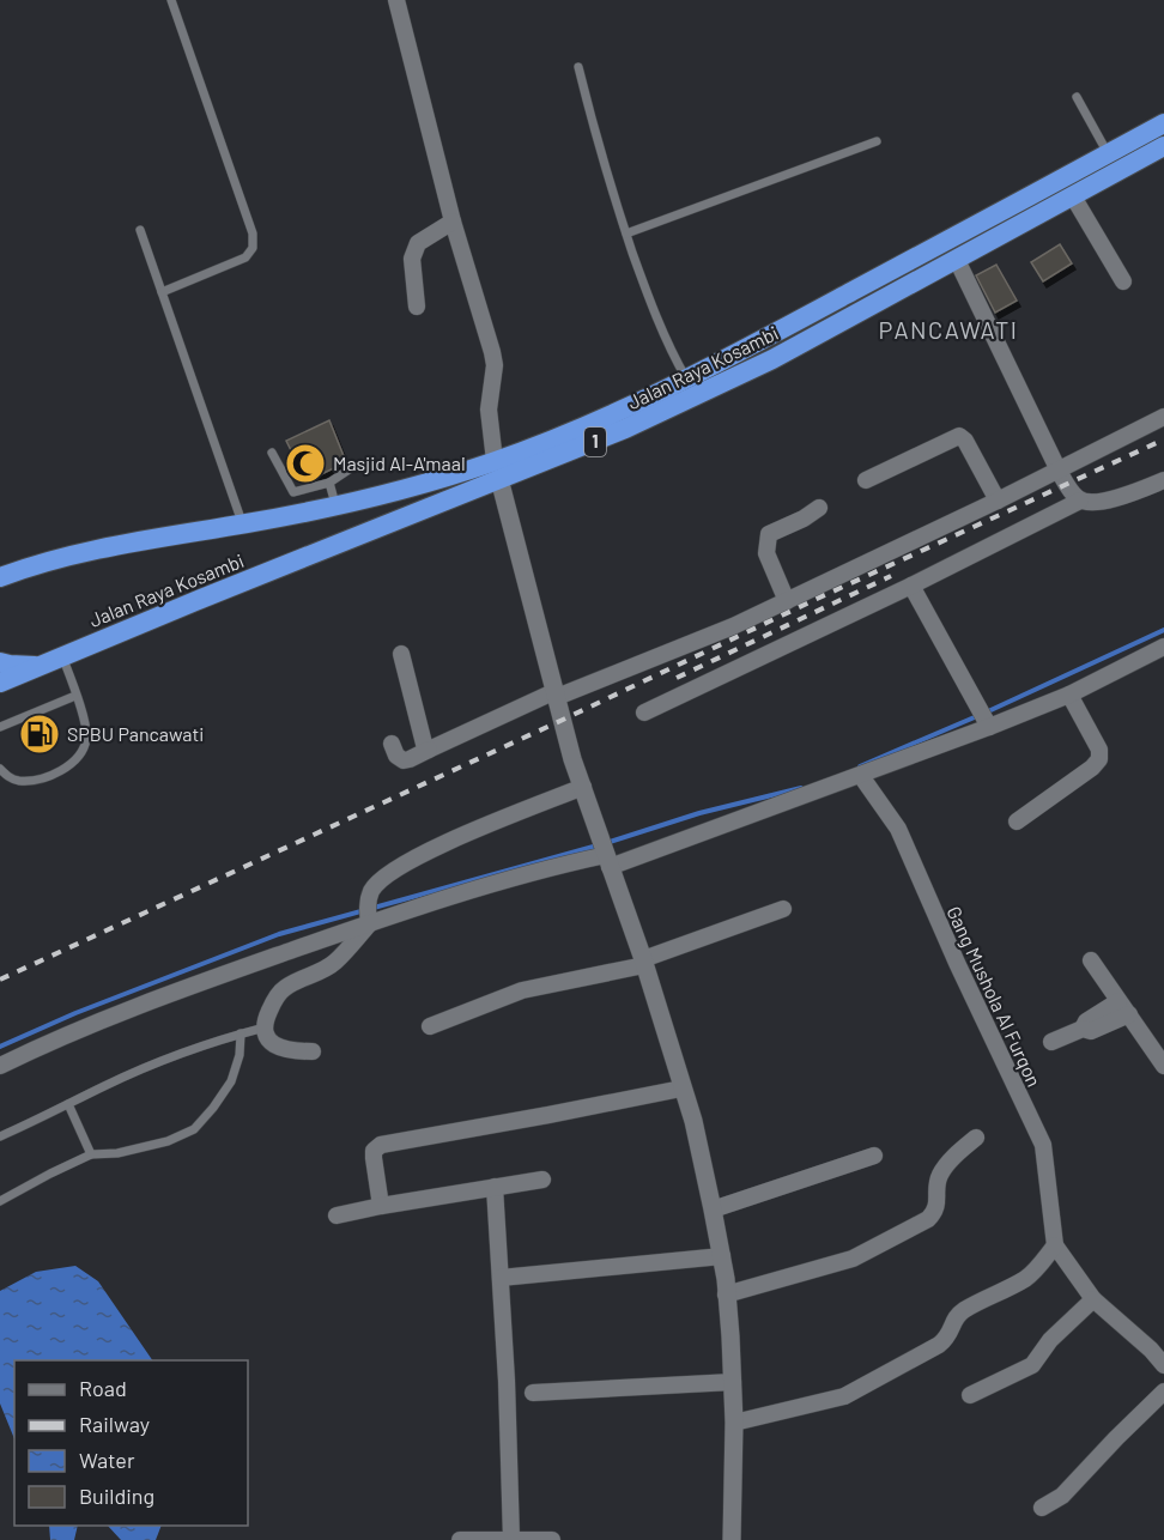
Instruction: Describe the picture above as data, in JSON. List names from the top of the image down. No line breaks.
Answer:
{"streets":{"highway":["Jalan Raya Kosambi","1"],"street":["Gang Mushola Al Furqon"]},"districts":["PANCAWATI"],"places":{"mosque":["Masjid Al-A'maal"],"fuel station":["SPBU Pancawati"]},"legend":["Road","Railway","Water","Building"]}
